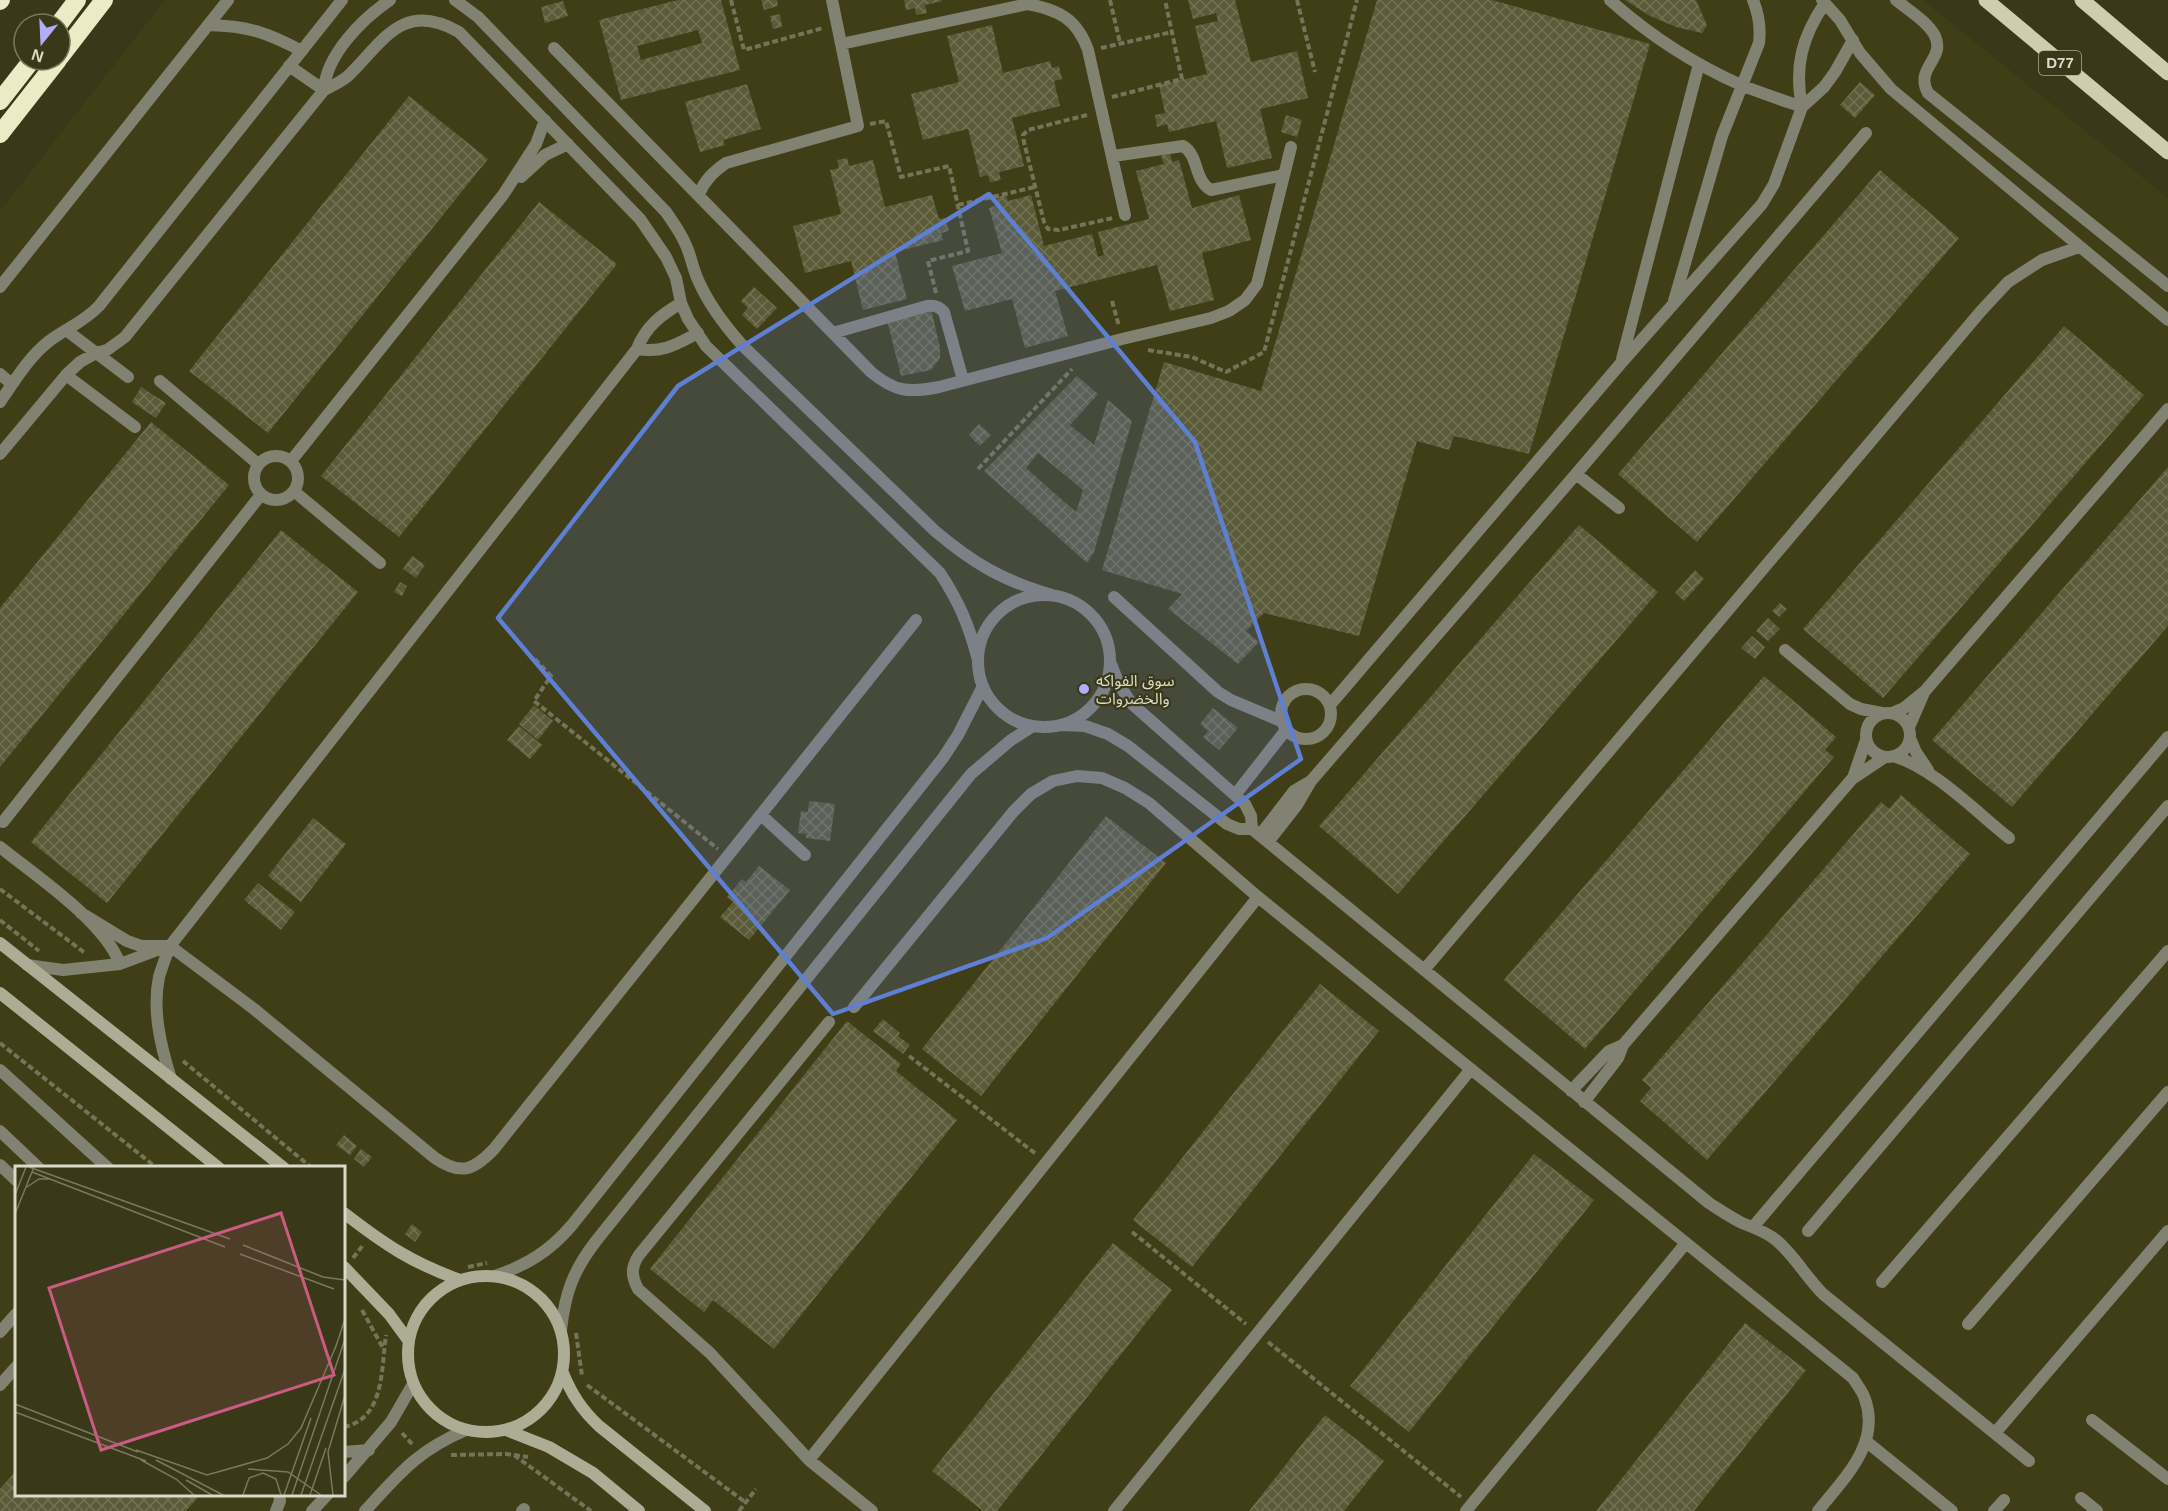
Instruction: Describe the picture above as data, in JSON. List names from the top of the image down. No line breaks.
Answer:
{"streets":{"main road":["D77"]},"places":["سوق الفواكه والخضروات"],"north":"bottom"}
